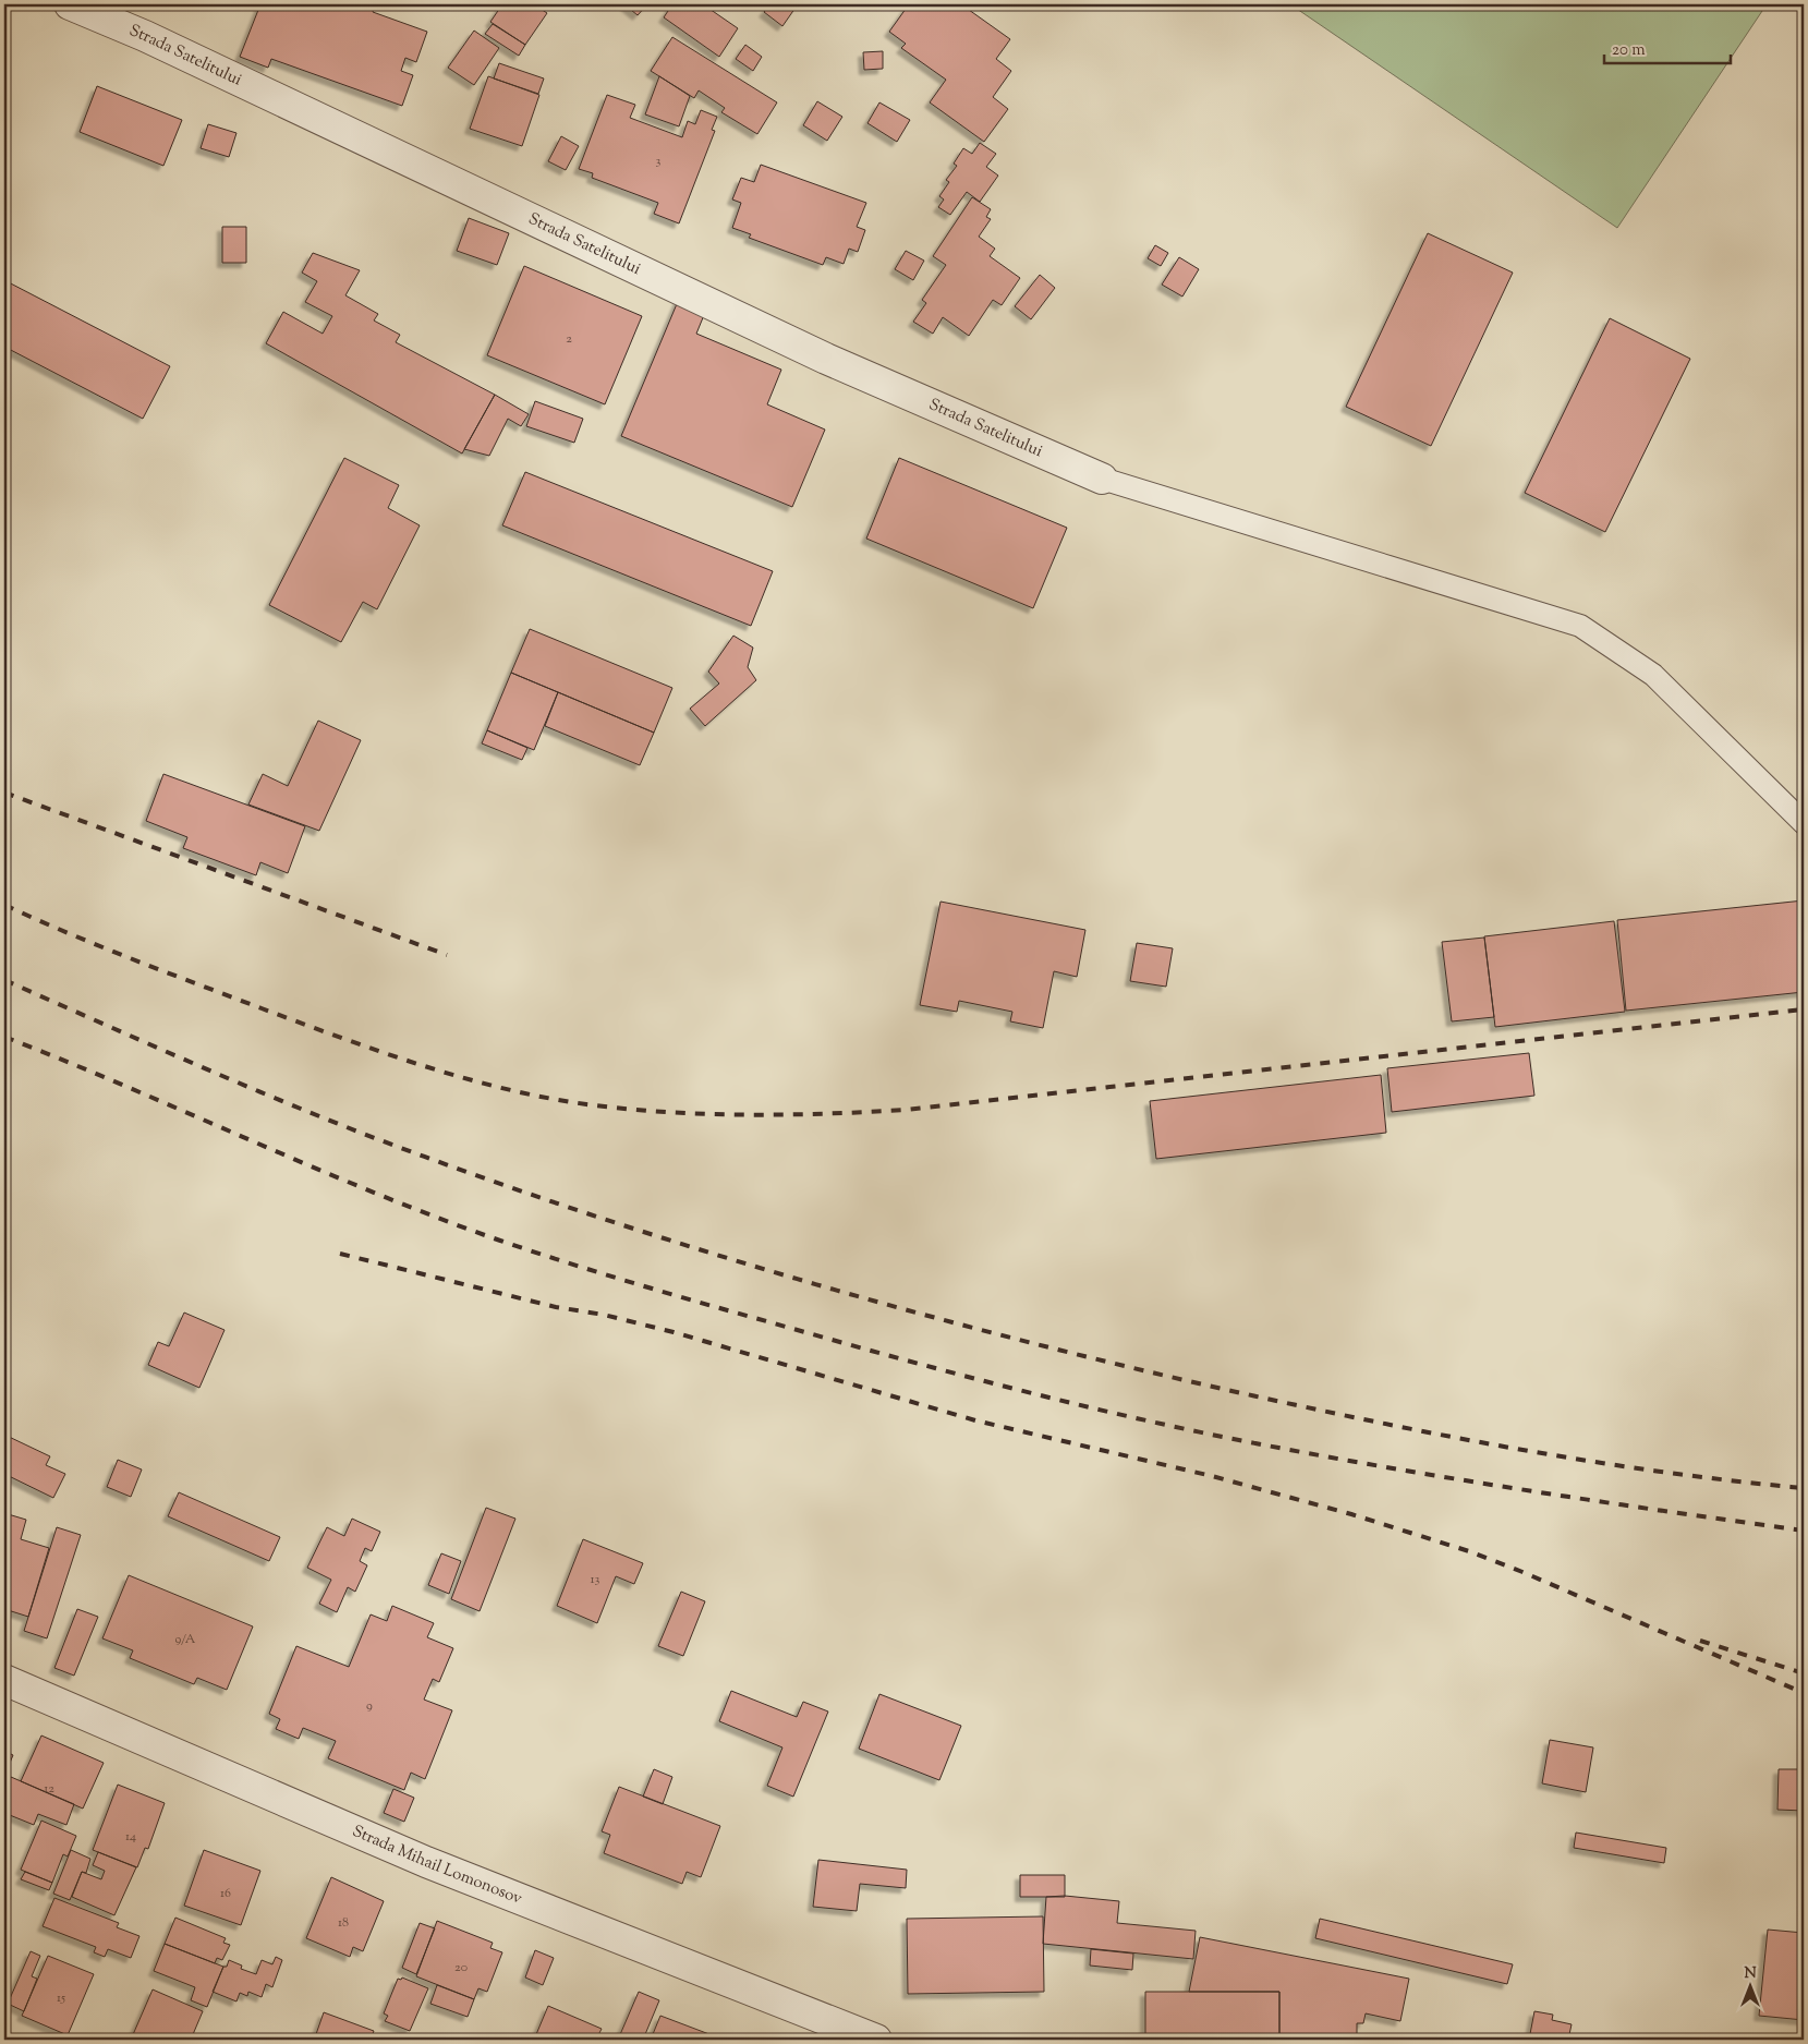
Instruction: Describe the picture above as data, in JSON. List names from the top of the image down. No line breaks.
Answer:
{"streets":{"street":["Strada Satelitului","Strada Mihail Lomonosov"]},"house_numbers":["3","2","13","9/A","9","12","14","16","18","20","15"],"scale_bar":"20 m","north":"top"}
